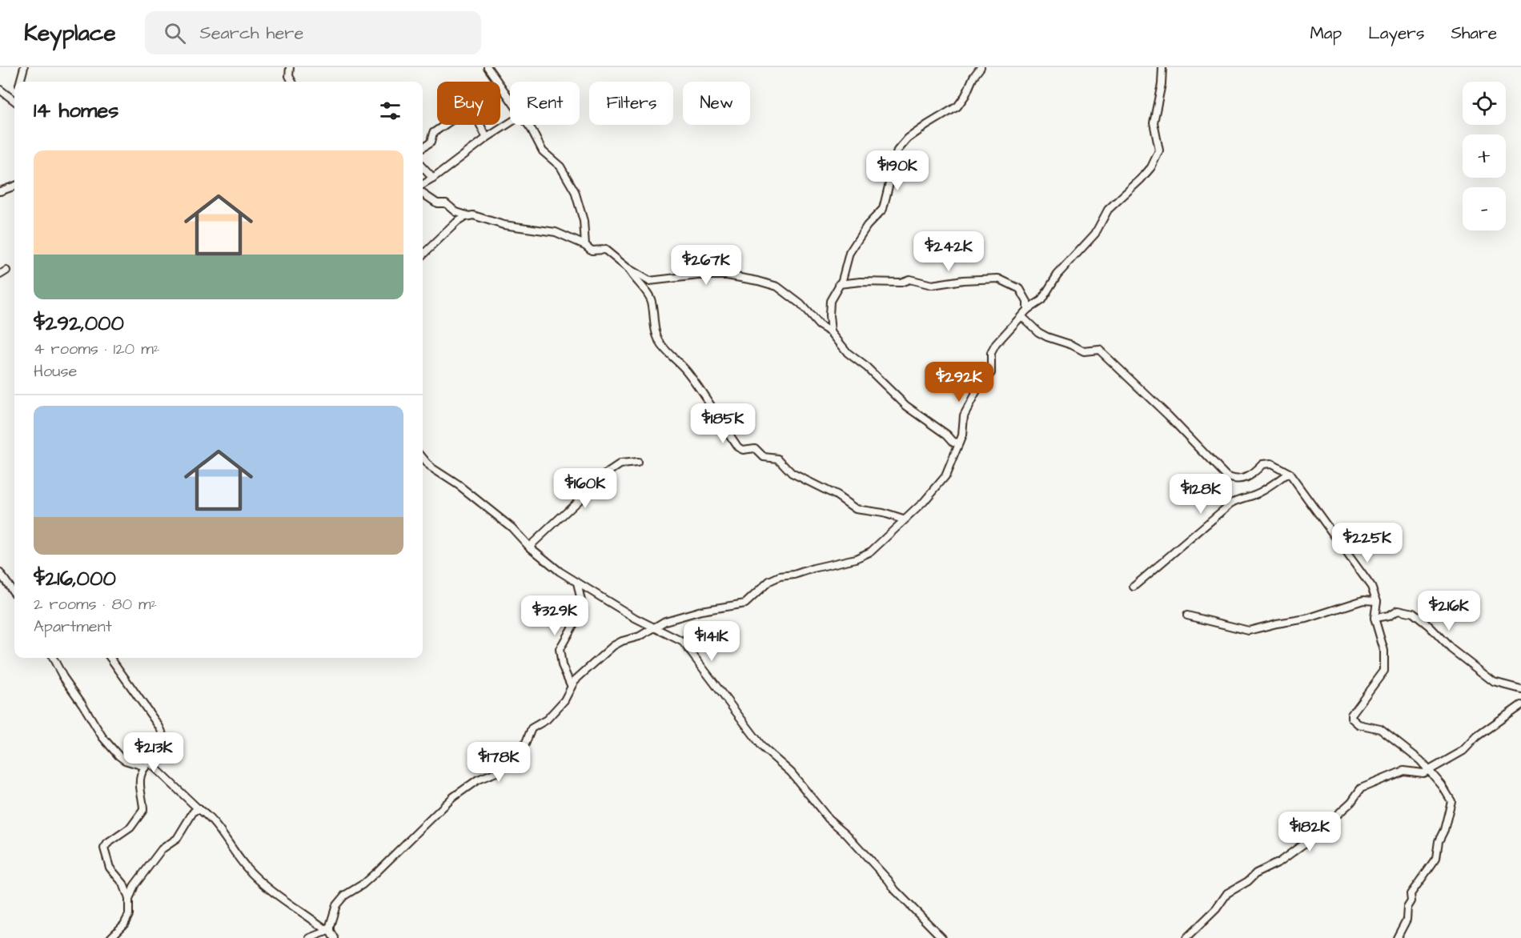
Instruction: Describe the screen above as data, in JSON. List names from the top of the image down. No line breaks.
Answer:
{"page":{"header":"Keyplace","search":"Search here","nav":["Map","Layers","Share"],"map_buttons":["+","−"],"chip":["Buy","Rent","Filters","New"],"heading":"14 homes","list":[{"name":"$292,000","note":"4 rooms · 120 m² · House"},{"name":"$216,000","note":"2 rooms · 80 m² · Apartment"}],"price":["$190K","$242K","$267K","$292K","$185K","$160K","$128K","$225K","$216K","$329K","$141K","$213K","$178K","$182K"]}}
